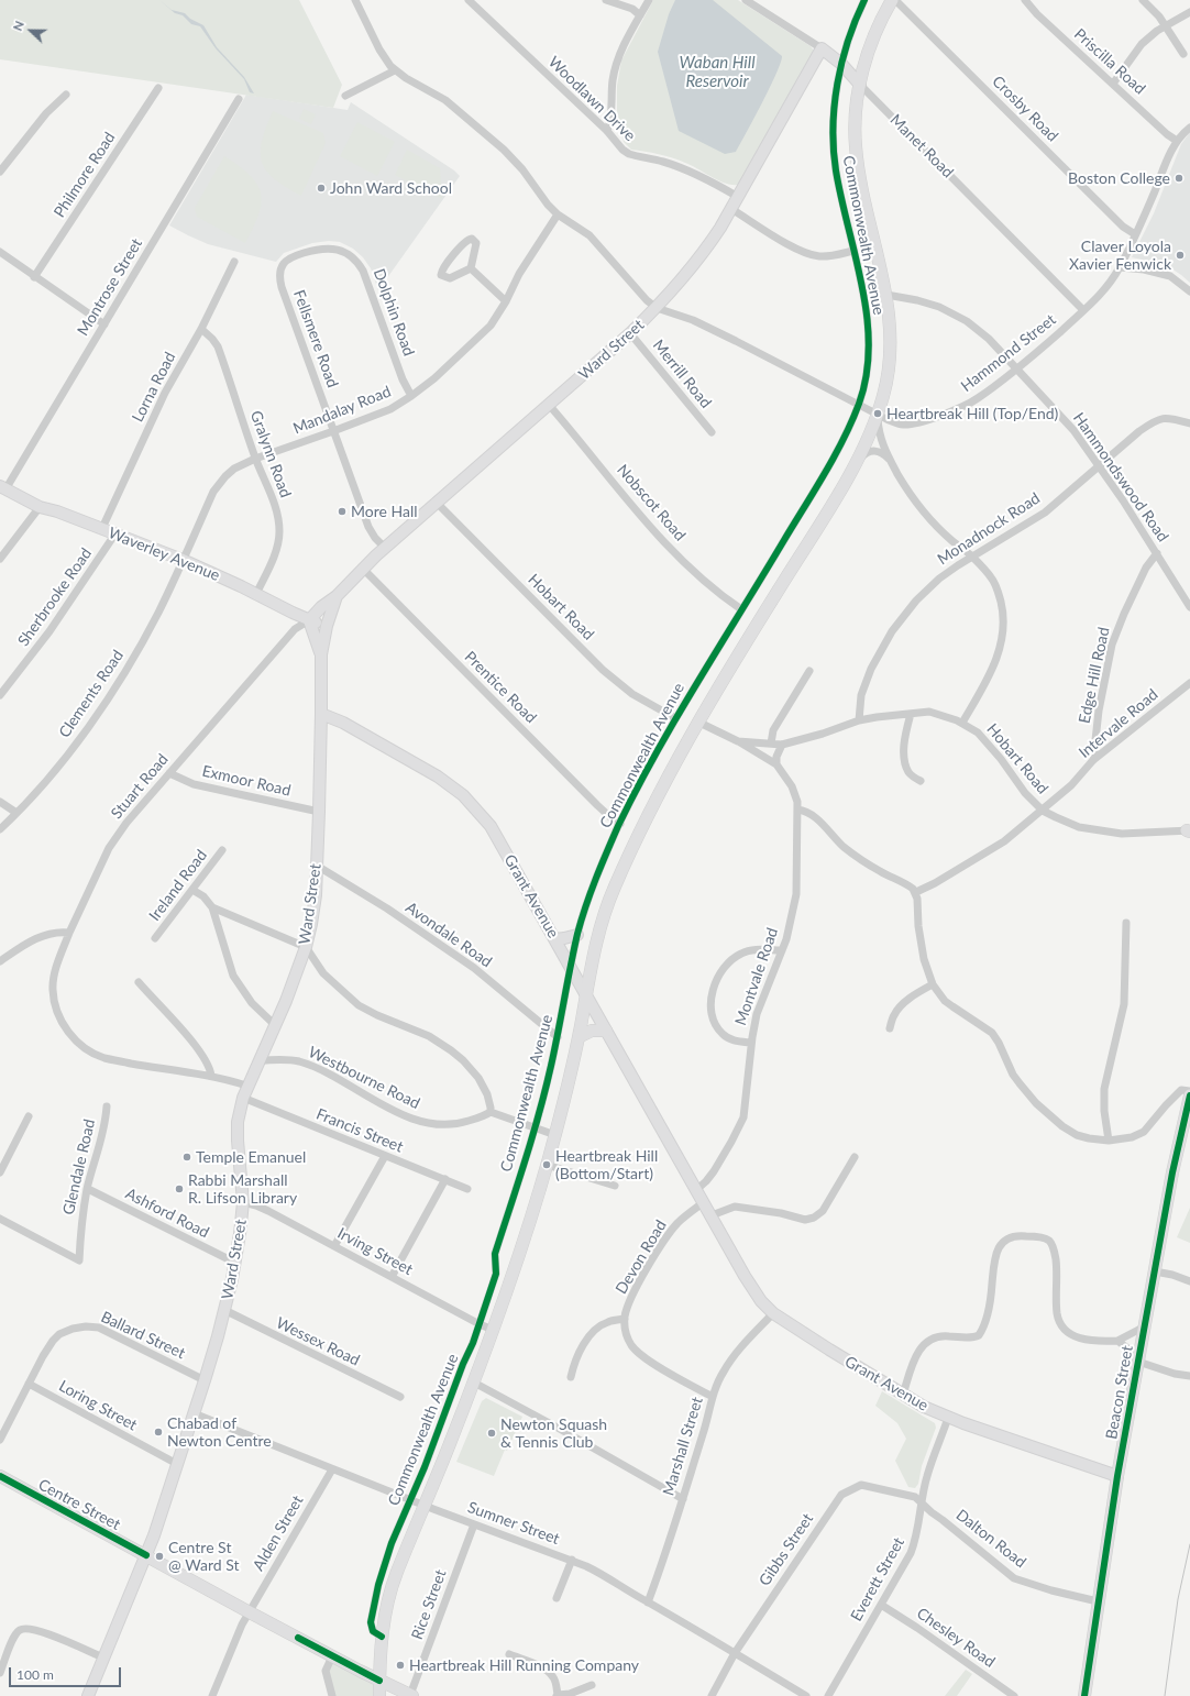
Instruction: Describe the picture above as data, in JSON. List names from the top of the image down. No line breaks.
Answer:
{"streets":{"main road":["Commonwealth Avenue","Beacon Street","Centre Street"],"street":["Priscilla Road","Woodlawn Drive","Crosby Road","Manet Road","Philmore Road","Montrose Street","Dolphin Road","Fellsmere Road","Ward Street","Hammond Street","Merrill Road","Lorna Road","Mandalay Road","Gralynn Road","Hammondswood Road","Nobscot Road","Monadnock Road","Waverley Avenue","Sherbrooke Road","Hobart Road","Edge Hill Road","Prentice Road","Clements Road","Intervale Road","Exmoor Road","Stuart Road","Ireland Road","Grant Avenue","Avondale Road","Montvale Road","Westbourne Road","Francis Street","Glendale Road","Ashford Road","Irving Street","Devon Road","Ballard Street","Wessex Road","Loring Street","Marshall Street","Sumner Street","Alden Street","Dalton Road","Gibbs Street","Everett Street","Rice Street","Chesley Road"]},"crossings":[["Priscilla Road","Hammond Street"],["Woodlawn Drive","Ward Street"],["Crosby Road","Hammond Street"],["Manet Road","Commonwealth Avenue"],["Manet Road","Ward Street"],["Manet Road","Hammond Street"],["Commonwealth Avenue","Hammond Street"],["Commonwealth Avenue","Hammondswood Road"],["Commonwealth Avenue","Nobscot Road"],["Commonwealth Avenue","Hobart Road"],["Commonwealth Avenue","Prentice Road"],["Commonwealth Avenue","Grant Avenue"],["Commonwealth Avenue","Avondale Road"],["Commonwealth Avenue","Irving Street"],["Commonwealth Avenue","Centre Street"],["Commonwealth Avenue","Sumner Street"],["Montrose Street","Waverley Avenue"],["Dolphin Road","Fellsmere Road"],["Dolphin Road","Mandalay Road"],["Fellsmere Road","Ward Street"],["Fellsmere Road","Mandalay Road"],["Ward Street","Hammond Street"],["Ward Street","Merrill Road"],["Ward Street","Nobscot Road"],["Ward Street","Waverley Avenue"],["Ward Street","Hobart Road"],["Ward Street","Prentice Road"],["Ward Street","Exmoor Road"],["Ward Street","Stuart Road"],["Ward Street","Grant Avenue"],["Ward Street","Avondale Road"],["Ward Street","Westbourne Road"],["Ward Street","Francis Street"],["Ward Street","Ashford Road"],["Ward Street","Irving Street"],["Ward Street","Ballard Street"],["Ward Street","Wessex Road"],["Ward Street","Loring Street"],["Ward Street","Centre Street"],["Ward Street","Sumner Street"],["Hammond Street","Hammondswood Road"],["Lorna Road","Gralynn Road"],["Lorna Road","Waverley Avenue"],["Mandalay Road","Gralynn Road"],["Mandalay Road","Waverley Avenue"],["Mandalay Road","Clements Road"],["Gralynn Road","Waverley Avenue"],["Hammondswood Road","Monadnock Road"],["Hammondswood Road","Edge Hill Road"],["Monadnock Road","Hobart Road"],["Waverley Avenue","Sherbrooke Road"],["Waverley Avenue","Clements Road"],["Waverley Avenue","Stuart Road"],["Hobart Road","Intervale Road"],["Hobart Road","Montvale Road"],["Edge Hill Road","Intervale Road"],["Exmoor Road","Stuart Road"],["Grant Avenue","Montvale Road"],["Grant Avenue","Devon Road"],["Grant Avenue","Beacon Street"],["Grant Avenue","Marshall Street"],["Grant Avenue","Everett Street"],["Glendale Road","Ashford Road"],["Devon Road","Marshall Street"],["Ballard Street","Loring Street"],["Beacon Street","Dalton Road"],["Marshall Street","Sumner Street"],["Centre Street","Alden Street"],["Centre Street","Rice Street"],["Sumner Street","Alden Street"],["Sumner Street","Gibbs Street"],["Sumner Street","Rice Street"],["Dalton Road","Gibbs Street"],["Dalton Road","Everett Street"],["Gibbs Street","Everett Street"],["Everett Street","Chesley Road"]],"water":["Waban Hill Reservoir"],"places":["Boston College","John Ward School","Claver Loyola Xavier Fenwick","Heartbreak Hill (Top/End)","More Hall","Temple Emanuel","Heartbreak Hill (Bottom/Start)","Rabbi Marshall R. Lifson Library","Chabad of Newton Centre","Newton Squash & Tennis Club","Centre St @ Ward St","Heartbreak Hill Running Company"],"scale_bar":"100 m","north":"left"}
